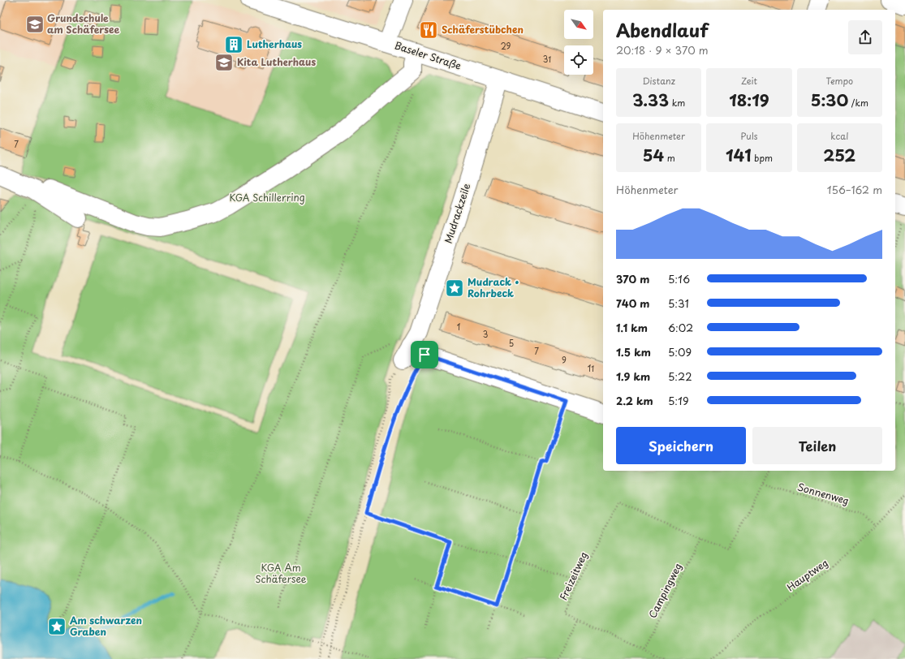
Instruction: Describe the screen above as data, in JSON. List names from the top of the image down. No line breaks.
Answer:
{"streets":{"street":["Baseler Straße","Mudrackzeile"],"path":["Sonnenweg","Hauptweg","Freizeitweg","Campingweg"]},"crossings":[["Baseler Straße","Mudrackzeile"],["Sonnenweg","Hauptweg"],["Freizeitweg","Campingweg"]],"parks":["KGA Schillerring","KGA Am Schäfersee"],"places":{"school or university":["Grundschule am Schäfersee","Kita Lutherhaus"],"restaurant":["Schäferstübchen"],"building":["Lutherhaus"],"place":["Mudrack • Rohrbeck","Am schwarzen Graben"]},"house_numbers":["29","31","7","1","3","5","7","9","11"],"north":"bottom right","page":{"heading":["Abendlauf","20:18 · 9 × 370 m"],"stats":[["Distanz","3.33 km"],["Zeit","18:19"],["Tempo","5:30 /km"],["Höhenmeter","54 m"],["Puls","141 bpm"],["kcal","252"]],"chart":["Höhenmeter","156–162 m"],"list":[{"name":"370 m","note":"5:16"},{"name":"740 m","note":"5:31"},{"name":"1.1 km","note":"6:02"},{"name":"1.5 km","note":"5:09"},{"name":"1.9 km","note":"5:22"},{"name":"2.2 km","note":"5:19"}],"buttons":["Speichern","Teilen"]}}
